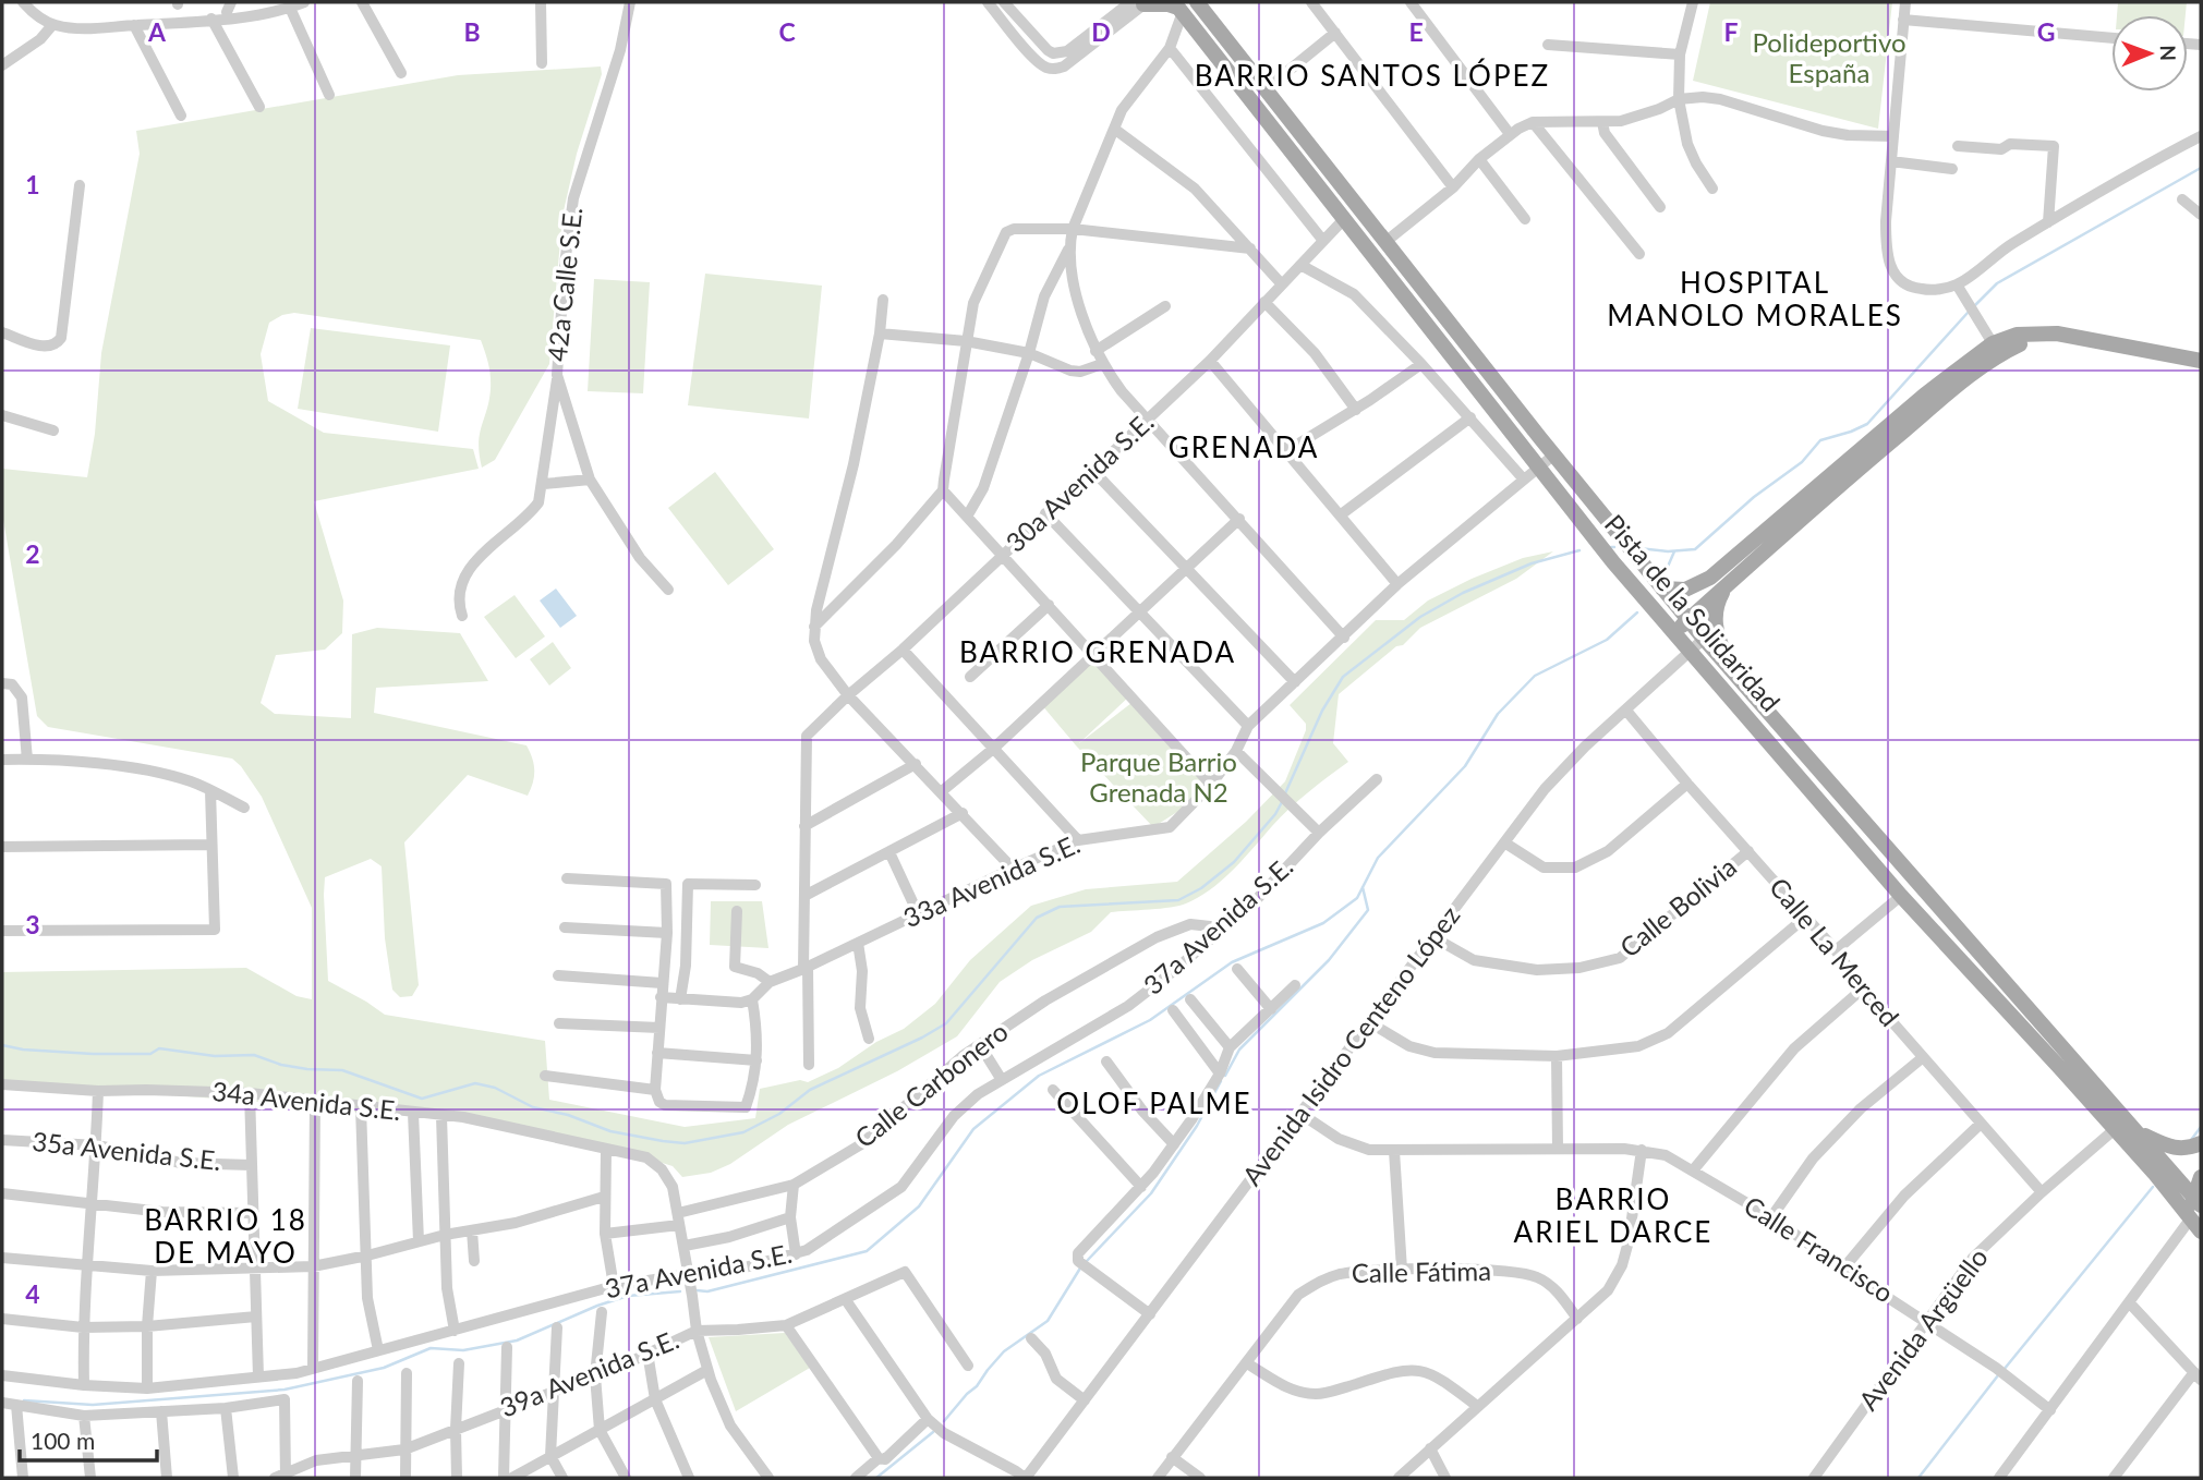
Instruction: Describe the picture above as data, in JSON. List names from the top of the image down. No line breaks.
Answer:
{"streets":{"main road":["Pista de la Solidaridad"],"street":["42a Calle S.E.","30a Avenida S.E.","33a Avenida S.E.","Calle Bolivia","37a Avenida S.E.","Calle La Merced","Avenida Isidro Centeno López","Calle Carbonero","34a Avenida S.E.","35a Avenida S.E.","Calle Francisco","Calle Fátima","Avenida Argüello","39a Avenida S.E."]},"crossings":[["30a Avenida S.E.","Pista de la Solidaridad"],["Pista de la Solidaridad","33a Avenida S.E."],["Pista de la Solidaridad","Avenida Isidro Centeno López"],["Pista de la Solidaridad","Avenida Argüello"],["Calle Bolivia","Calle La Merced"],["Calle Bolivia","Avenida Isidro Centeno López"],["37a Avenida S.E.","Calle Carbonero"],["37a Avenida S.E.","34a Avenida S.E."],["Calle La Merced","Avenida Isidro Centeno López"],["Calle La Merced","Avenida Argüello"],["Avenida Isidro Centeno López","Calle Francisco"],["Calle Carbonero","34a Avenida S.E."],["34a Avenida S.E.","39a Avenida S.E."],["Calle Francisco","Avenida Argüello"]],"districts":["BARRIO SANTOS LÓPEZ","HOSPITAL MANOLO MORALES","GRENADA","BARRIO GRENADA","OLOF PALME","BARRIO ARIEL DARCE","BARRIO 18 DE MAYO"],"parks":["Polideportivo España","Parque Barrio Grenada N2"],"scale_bar":"100 m","north":"right","grid":{"columns":["A","B","C","D","E","F","G"],"rows":["1","2","3","4"]}}
